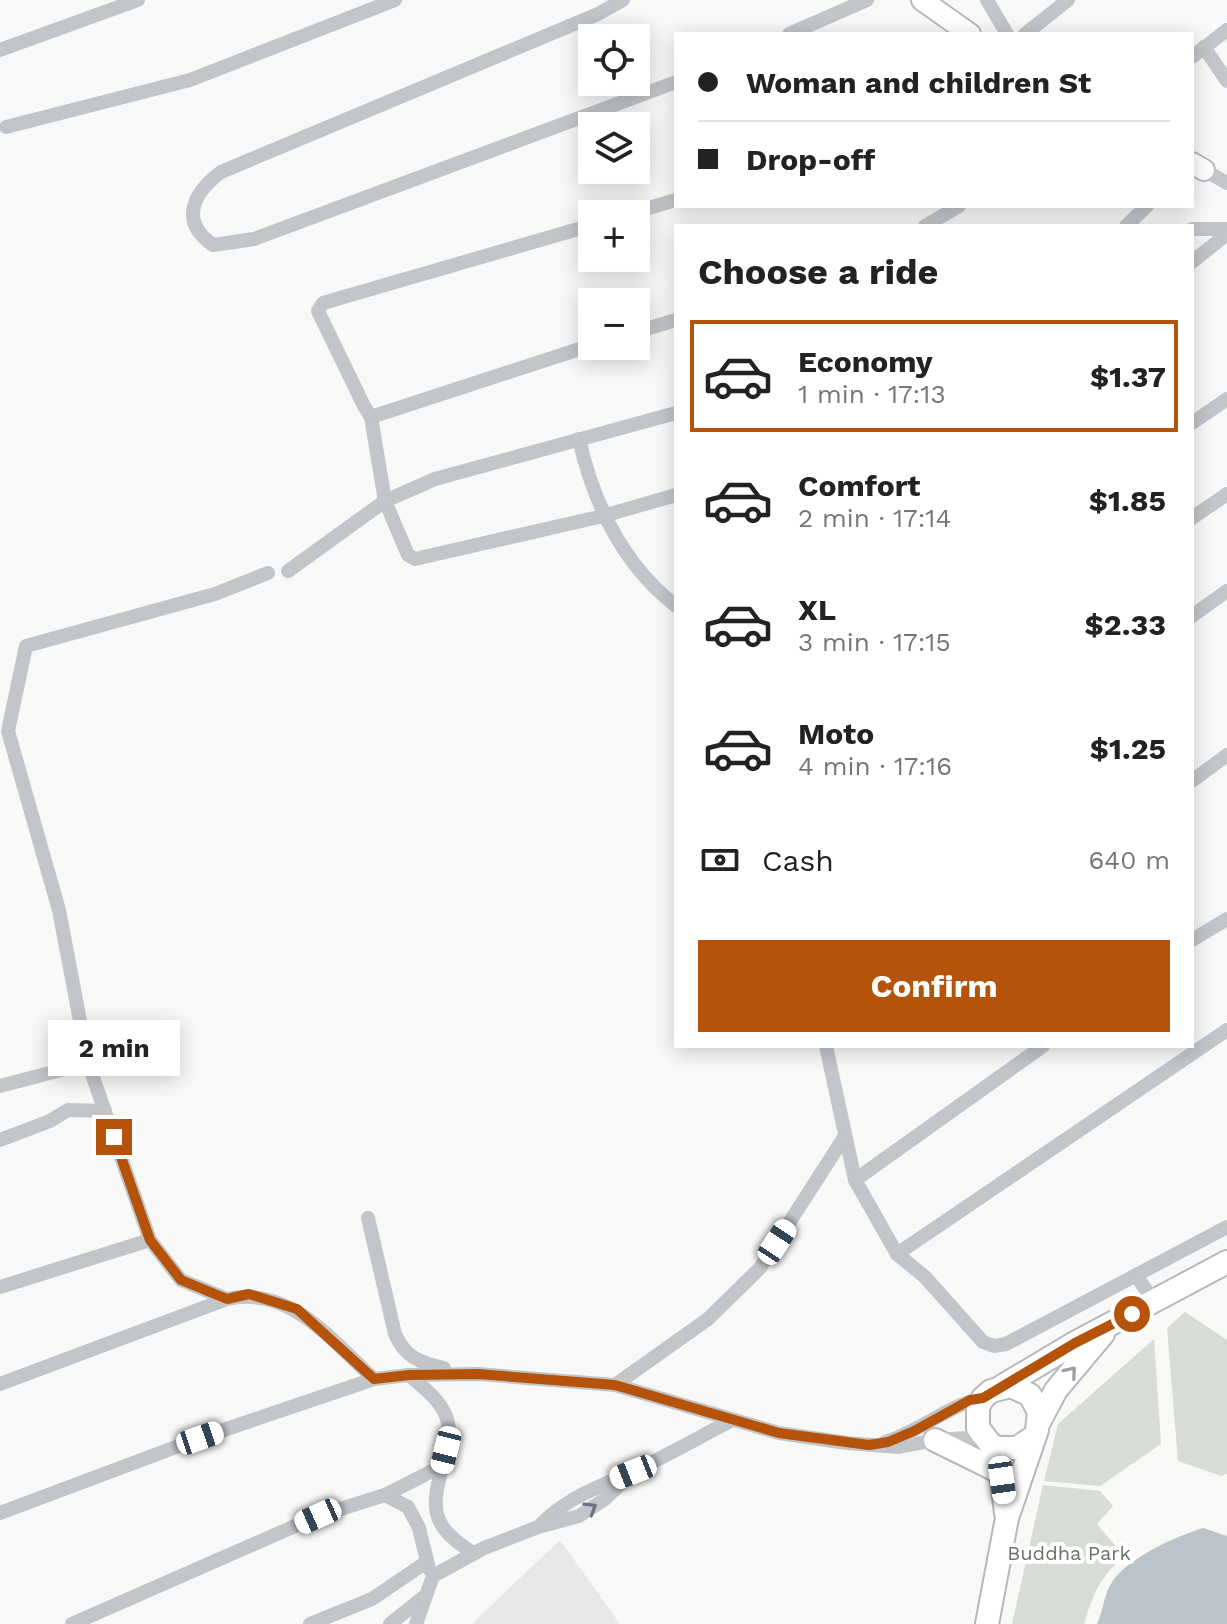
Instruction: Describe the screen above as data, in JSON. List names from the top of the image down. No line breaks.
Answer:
{"parks":["Buddha Park"],"page":{"map_buttons":["+","−"],"banner":["Woman and children St","Drop-off"],"heading":"Choose a ride","list":[{"name":"Economy","note":"1 min · 17:13","value":"$1.37"},{"name":"Comfort","note":"2 min · 17:14","value":"$1.85"},{"name":"XL","note":"3 min · 17:15","value":"$2.33"},{"name":"Moto","note":"4 min · 17:16","value":"$1.25"}],"pay":["Cash","640 m"],"buttons":"Confirm","bubble":"2 min"}}
